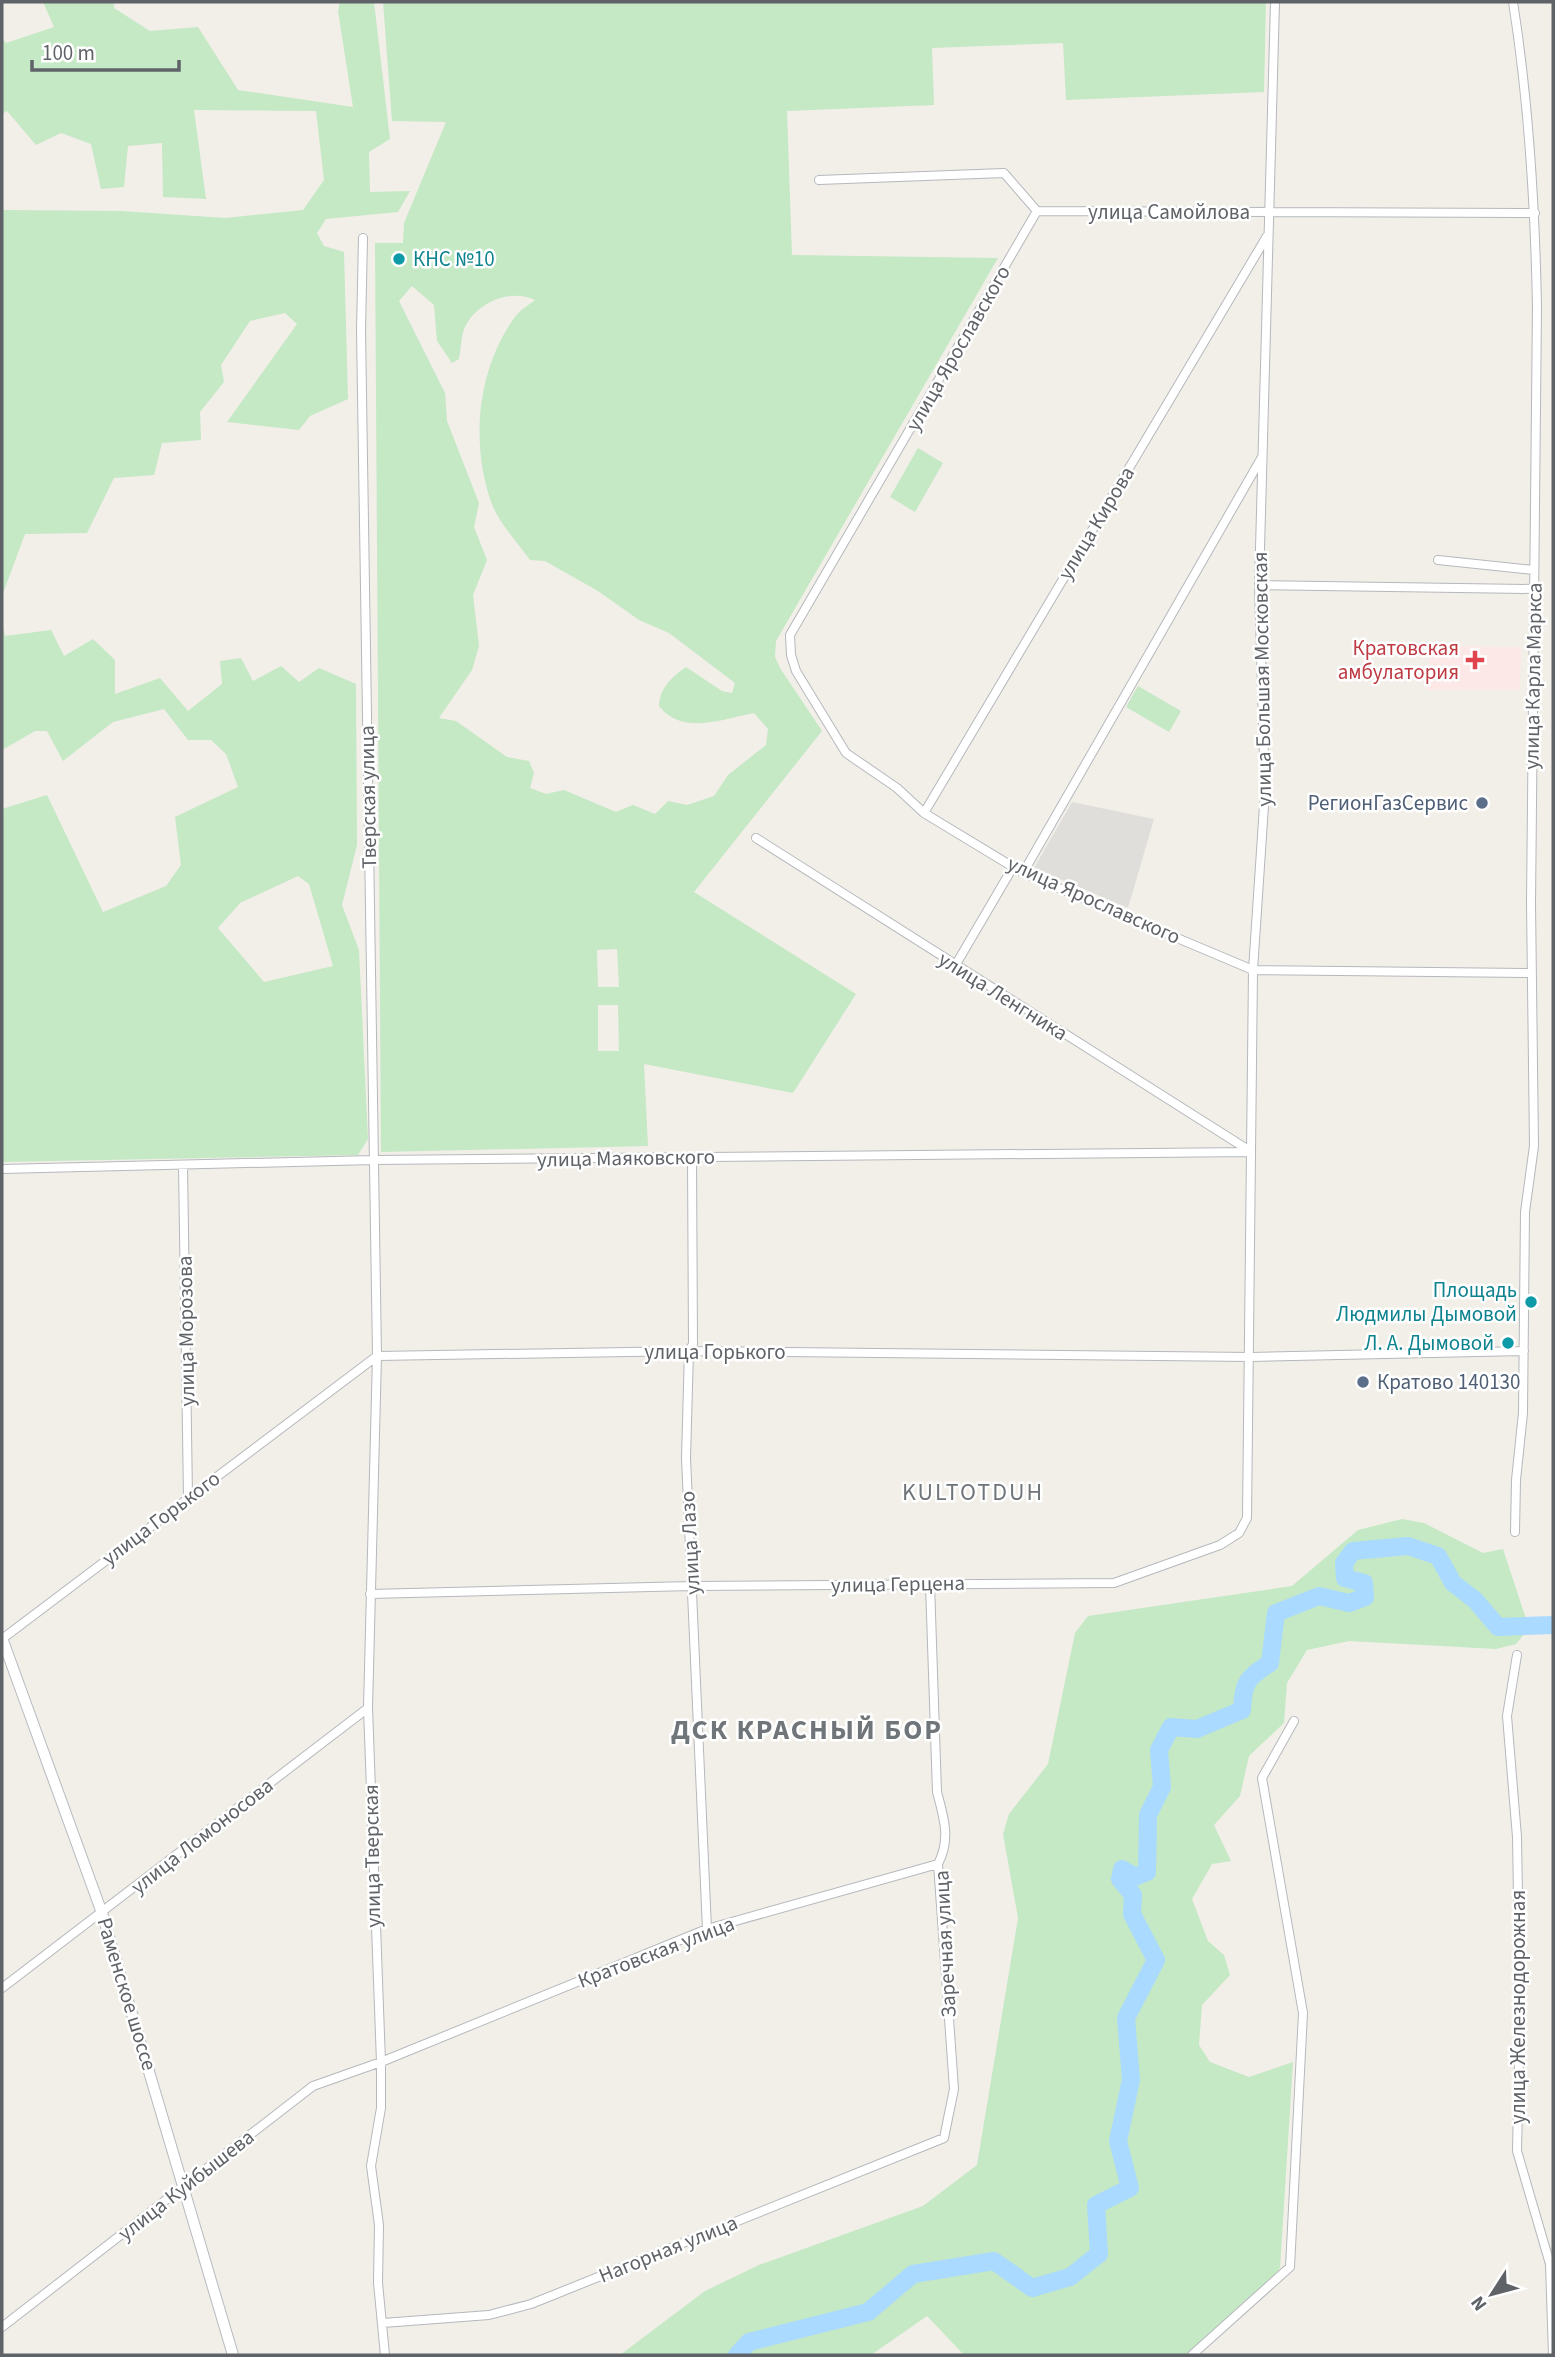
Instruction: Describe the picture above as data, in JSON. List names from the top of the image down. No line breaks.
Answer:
{"streets":{"main road":["Раменское шоссе"],"street":["улица Самойлова","улица Ярославского","улица Кирова","улица Карла Маркса","улица Большая Московская","Тверская улица","улица Ленгника","улица Маяковского","улица Морозова","улица Горького","улица Лазо","улица Герцена","улица Ломоносова","улица Тверская","Заречная улица","Кратовская улица","улица Железнодорожная","улица Куйбышева","Нагорная улица"]},"crossings":[["улица Самойлова","улица Ярославского"],["улица Самойлова","улица Карла Маркса"],["улица Самойлова","улица Большая Московская"],["улица Ярославского","улица Кирова"],["улица Ярославского","улица Карла Маркса"],["улица Ярославского","улица Большая Московская"],["улица Кирова","улица Большая Московская"],["улица Карла Маркса","улица Горького"],["улица Большая Московская","улица Ленгника"],["улица Большая Московская","улица Маяковского"],["улица Большая Московская","улица Горького"],["улица Большая Московская","улица Герцена"],["Тверская улица","улица Маяковского"],["Тверская улица","улица Горького"],["Тверская улица","улица Тверская"],["улица Ленгника","улица Маяковского"],["улица Маяковского","улица Морозова"],["улица Маяковского","улица Лазо"],["улица Морозова","улица Горького"],["улица Горького","улица Лазо"],["улица Горького","улица Герцена"],["улица Горького","улица Тверская"],["улица Горького","Раменское шоссе"],["улица Лазо","улица Герцена"],["улица Лазо","Кратовская улица"],["улица Герцена","улица Тверская"],["улица Герцена","Заречная улица"],["улица Ломоносова","улица Тверская"],["улица Ломоносова","Раменское шоссе"],["улица Тверская","Кратовская улица"],["улица Тверская","улица Куйбышева"],["улица Тверская","Нагорная улица"],["Заречная улица","Кратовская улица"],["Заречная улица","Нагорная улица"],["Кратовская улица","улица Куйбышева"],["Раменское шоссе","улица Куйбышева"]],"districts":["KULTOTDUH","ДСК КРАСНЫЙ БОР"],"places":{"other":["КНС №10","РегионГазСервис","Площадь Людмилы Дымовой","Л. А. Дымовой","Кратово 140130"],"health":["Кратовская амбулатория"]},"scale_bar":"100 m","north":"bottom left"}
